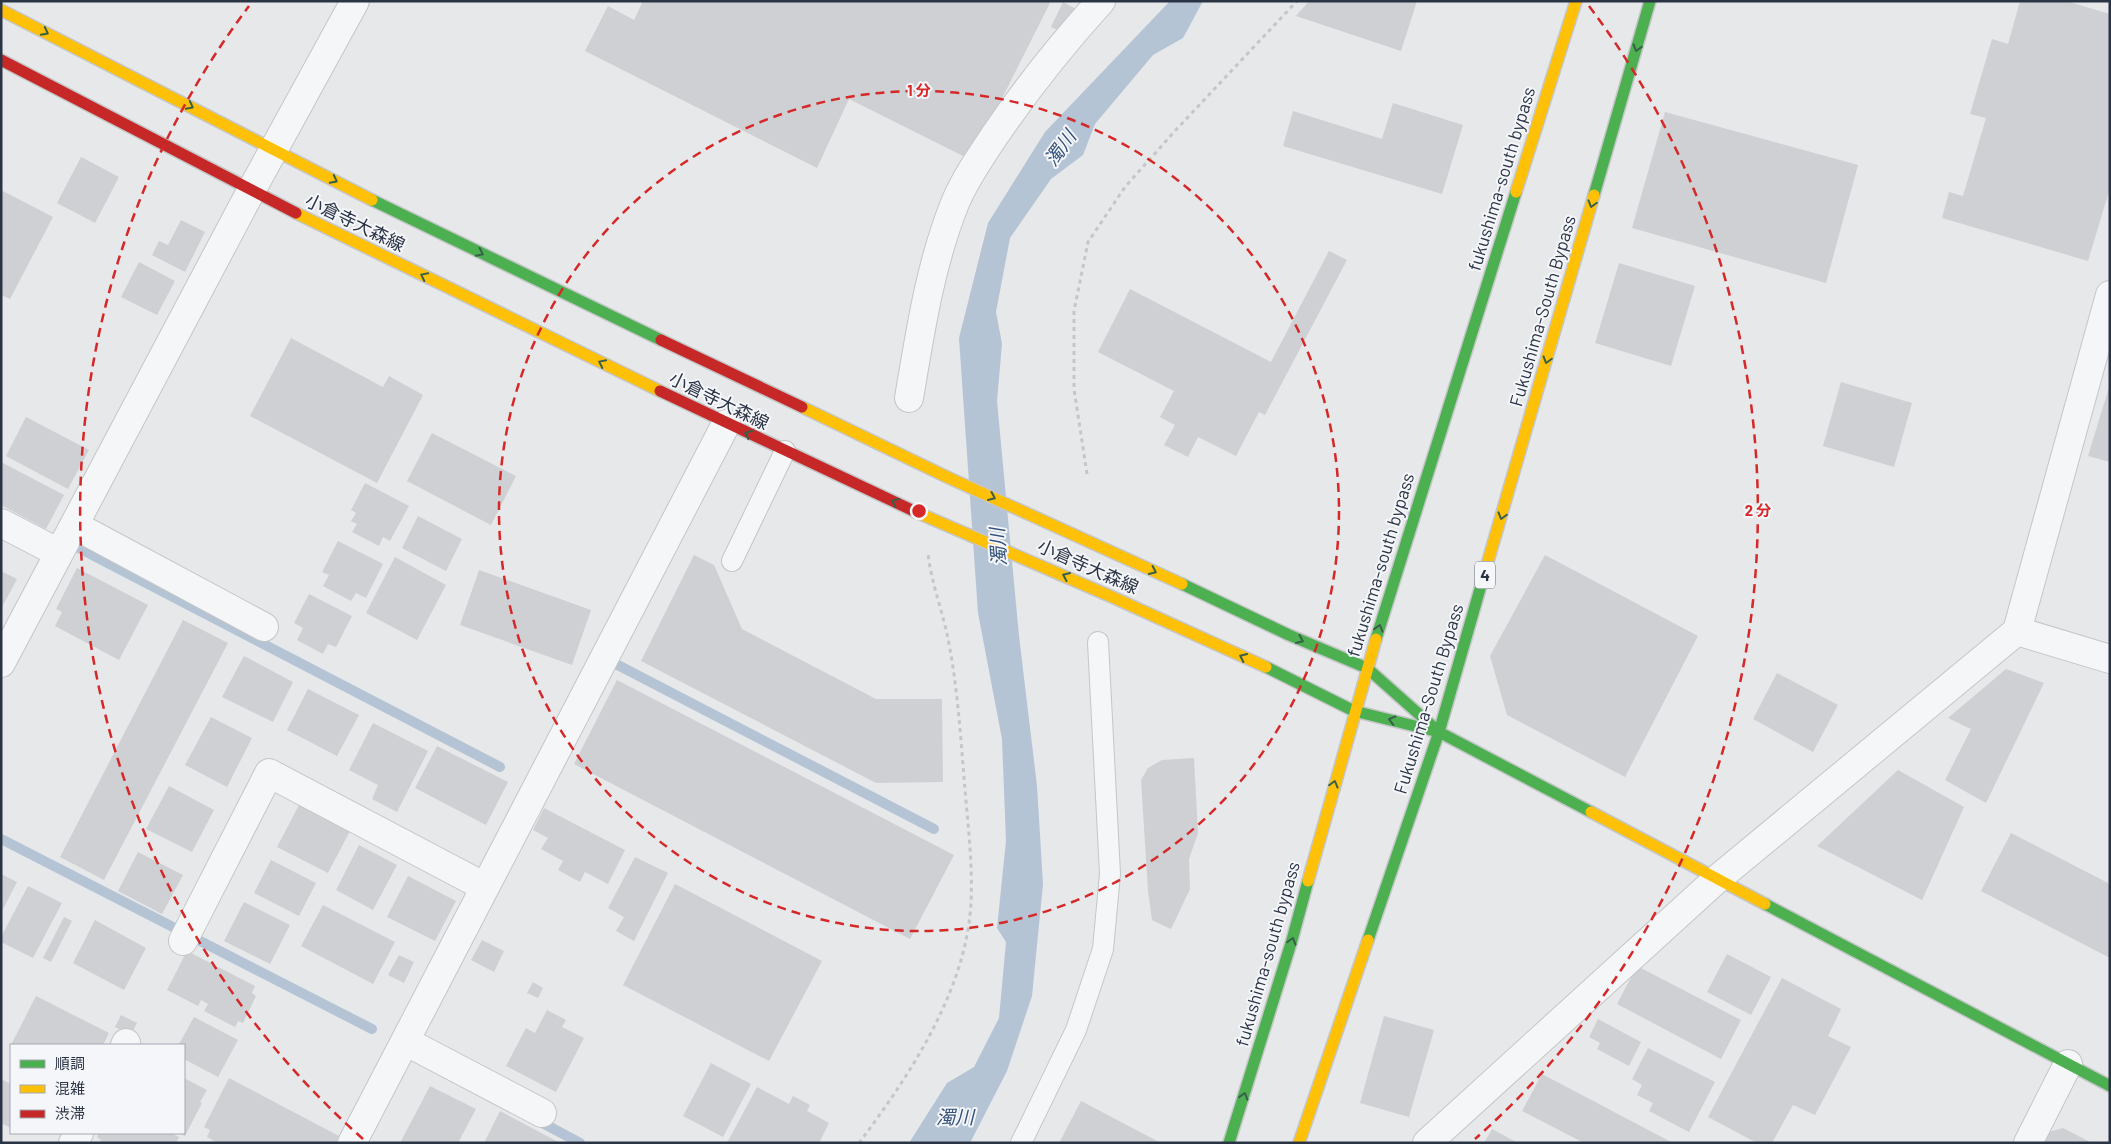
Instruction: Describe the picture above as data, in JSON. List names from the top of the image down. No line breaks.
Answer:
{"streets":{"main road":["fukushima-south bypass","小倉寺大森線","Fukushima-South Bypass","4"]},"crossings":[["fukushima-south bypass","小倉寺大森線"],["小倉寺大森線","Fukushima-South Bypass"]],"one_way":["fukushima-south bypass","Fukushima-South Bypass"],"water":["濁川"],"legend":["順調","混雑","渋滞"],"rings":["1 分","2 分"]}
